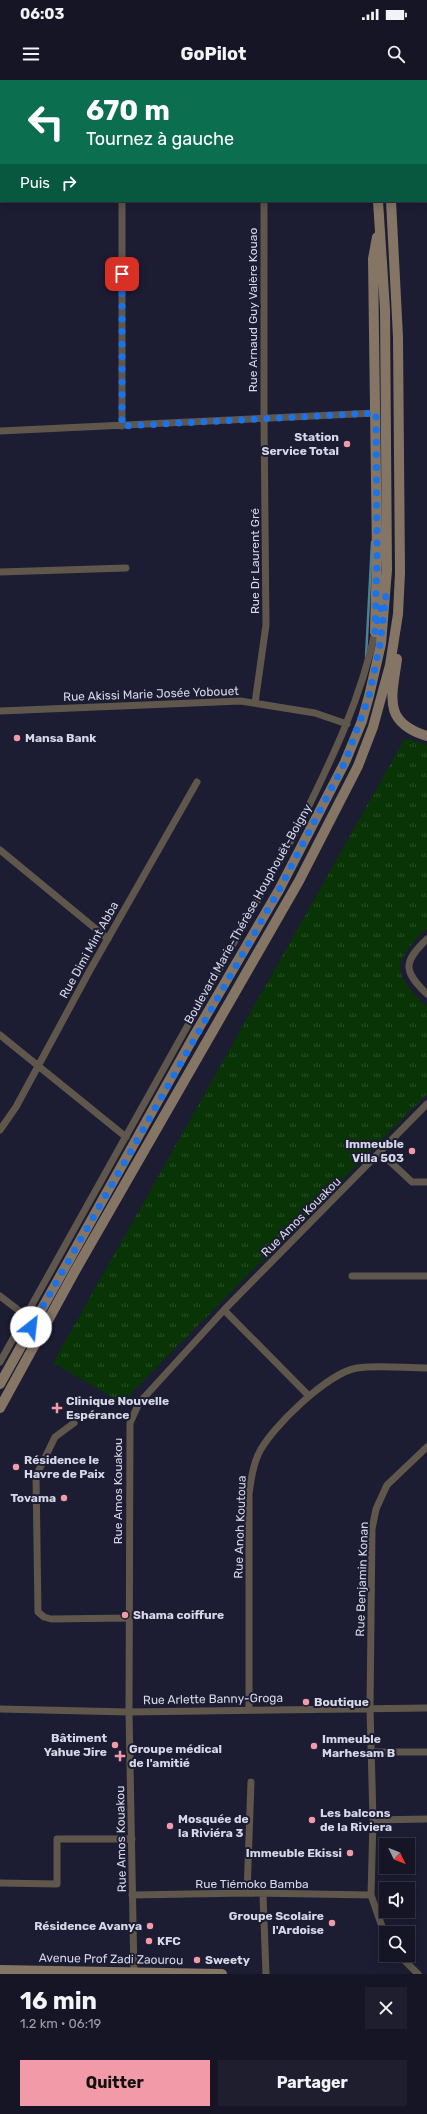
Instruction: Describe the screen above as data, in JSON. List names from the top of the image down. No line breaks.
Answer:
{"streets":{"main road":["Boulevard Marie-Thérèse Houphouët-Boigny","Avenue Prof Zadi Zaourou"],"street":["Rue Arnaud Guy Valère Kouao","Rue Dr Laurent Gré","Rue Akissi Marie Josée Yobouet","Rue Dimi Mint Abba","Rue Amos Kouakou","Rue Anoh Koutoua","Rue Benjamin Konan","Rue Arlette Banny-Groga","Rue Tiémoko Bamba"]},"crossings":[["Rue Arnaud Guy Valère Kouao","Rue Dr Laurent Gré"],["Rue Dr Laurent Gré","Rue Akissi Marie Josée Yobouet"],["Rue Amos Kouakou","Rue Arlette Banny-Groga"],["Rue Amos Kouakou","Rue Tiémoko Bamba"],["Rue Amos Kouakou","Avenue Prof Zadi Zaourou"],["Rue Anoh Koutoua","Rue Arlette Banny-Groga"],["Rue Benjamin Konan","Rue Arlette Banny-Groga"],["Rue Benjamin Konan","Rue Tiémoko Bamba"]],"places":{"other":["Station Service Total","Mansa Bank","Immeuble Villa 503","Résidence le Havre de Paix","Tovama","Shama coiffure","Boutique","Bâtiment Yahue Jire","Immeuble Marhesam B","Les balcons de la Riviera","Mosquée de la Riviéra 3","Immeuble Ekissi","Groupe Scolaire l'Ardoise","Résidence Avanya","KFC","Sweety"],"health":["Clinique Nouvelle Espérance","Groupe médical de l'amitié"]},"north":"bottom right","page":{"status":"06:03","header":"GoPilot","turn":["670 m","Tournez à gauche"],"then":"Puis","heading":["16 min","1.2 km · 06:19"],"buttons":["Quitter","Partager"]}}
